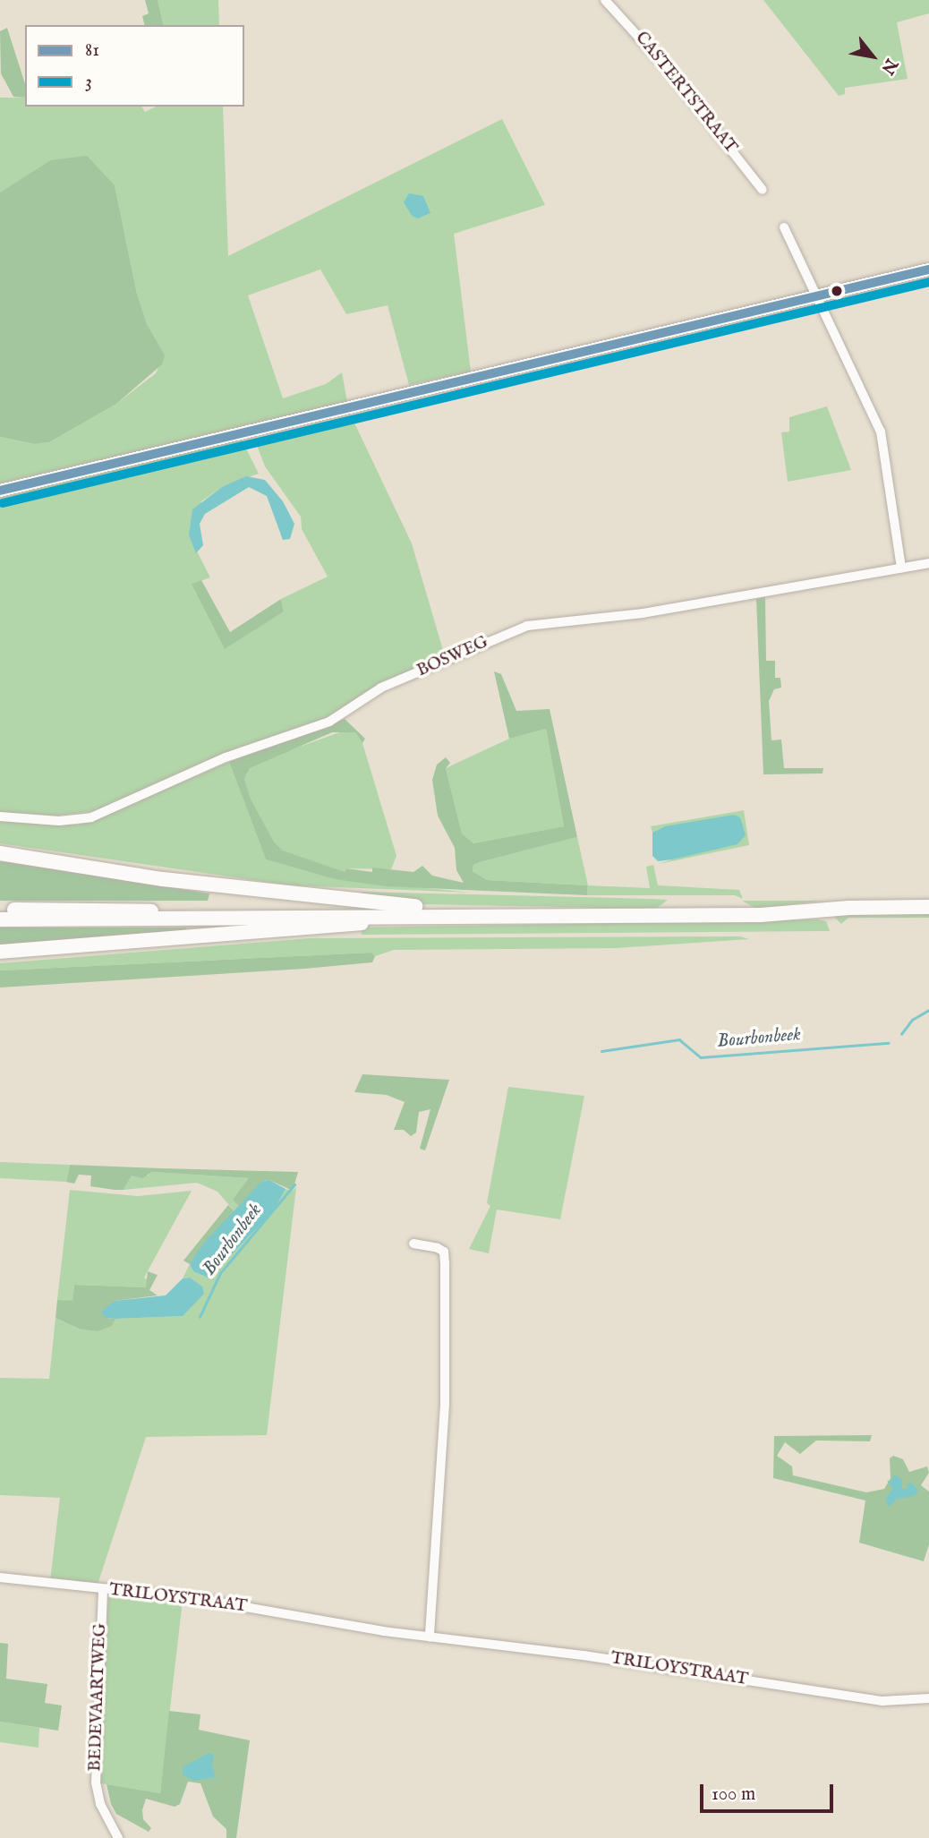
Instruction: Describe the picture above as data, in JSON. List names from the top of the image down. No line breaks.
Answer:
{"streets":{"street":["CASTERTSTRAAT","BOSWEG","TRILOYSTRAAT","BEDEVAARTWEG"]},"crossings":[["TRILOYSTRAAT","BEDEVAARTWEG"]],"water":["Bourbonbeek"],"lines":["transit line 81","transit line 3"],"legend":["81","3"],"scale_bar":"100 m","north":"bottom right"}
